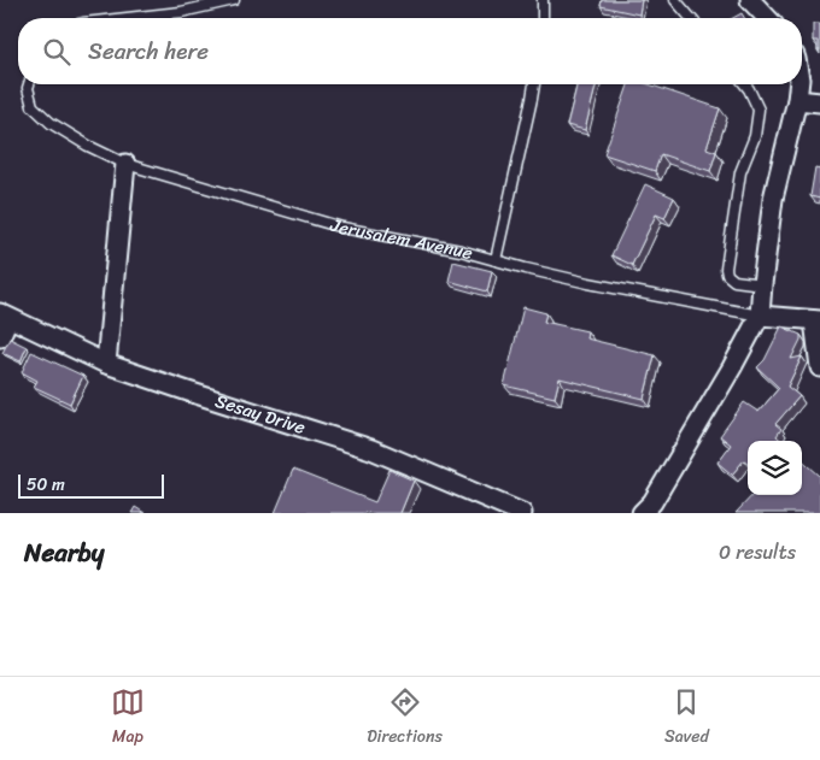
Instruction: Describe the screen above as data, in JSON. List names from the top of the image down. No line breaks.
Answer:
{"streets":{"street":["Jerusalem Avenue","Sesay Drive"]},"scale_bar":"50 m","page":{"search":"Search here","scale":"50 m","heading":["Nearby","0 results"],"nav":["Map","Directions","Saved"]}}
